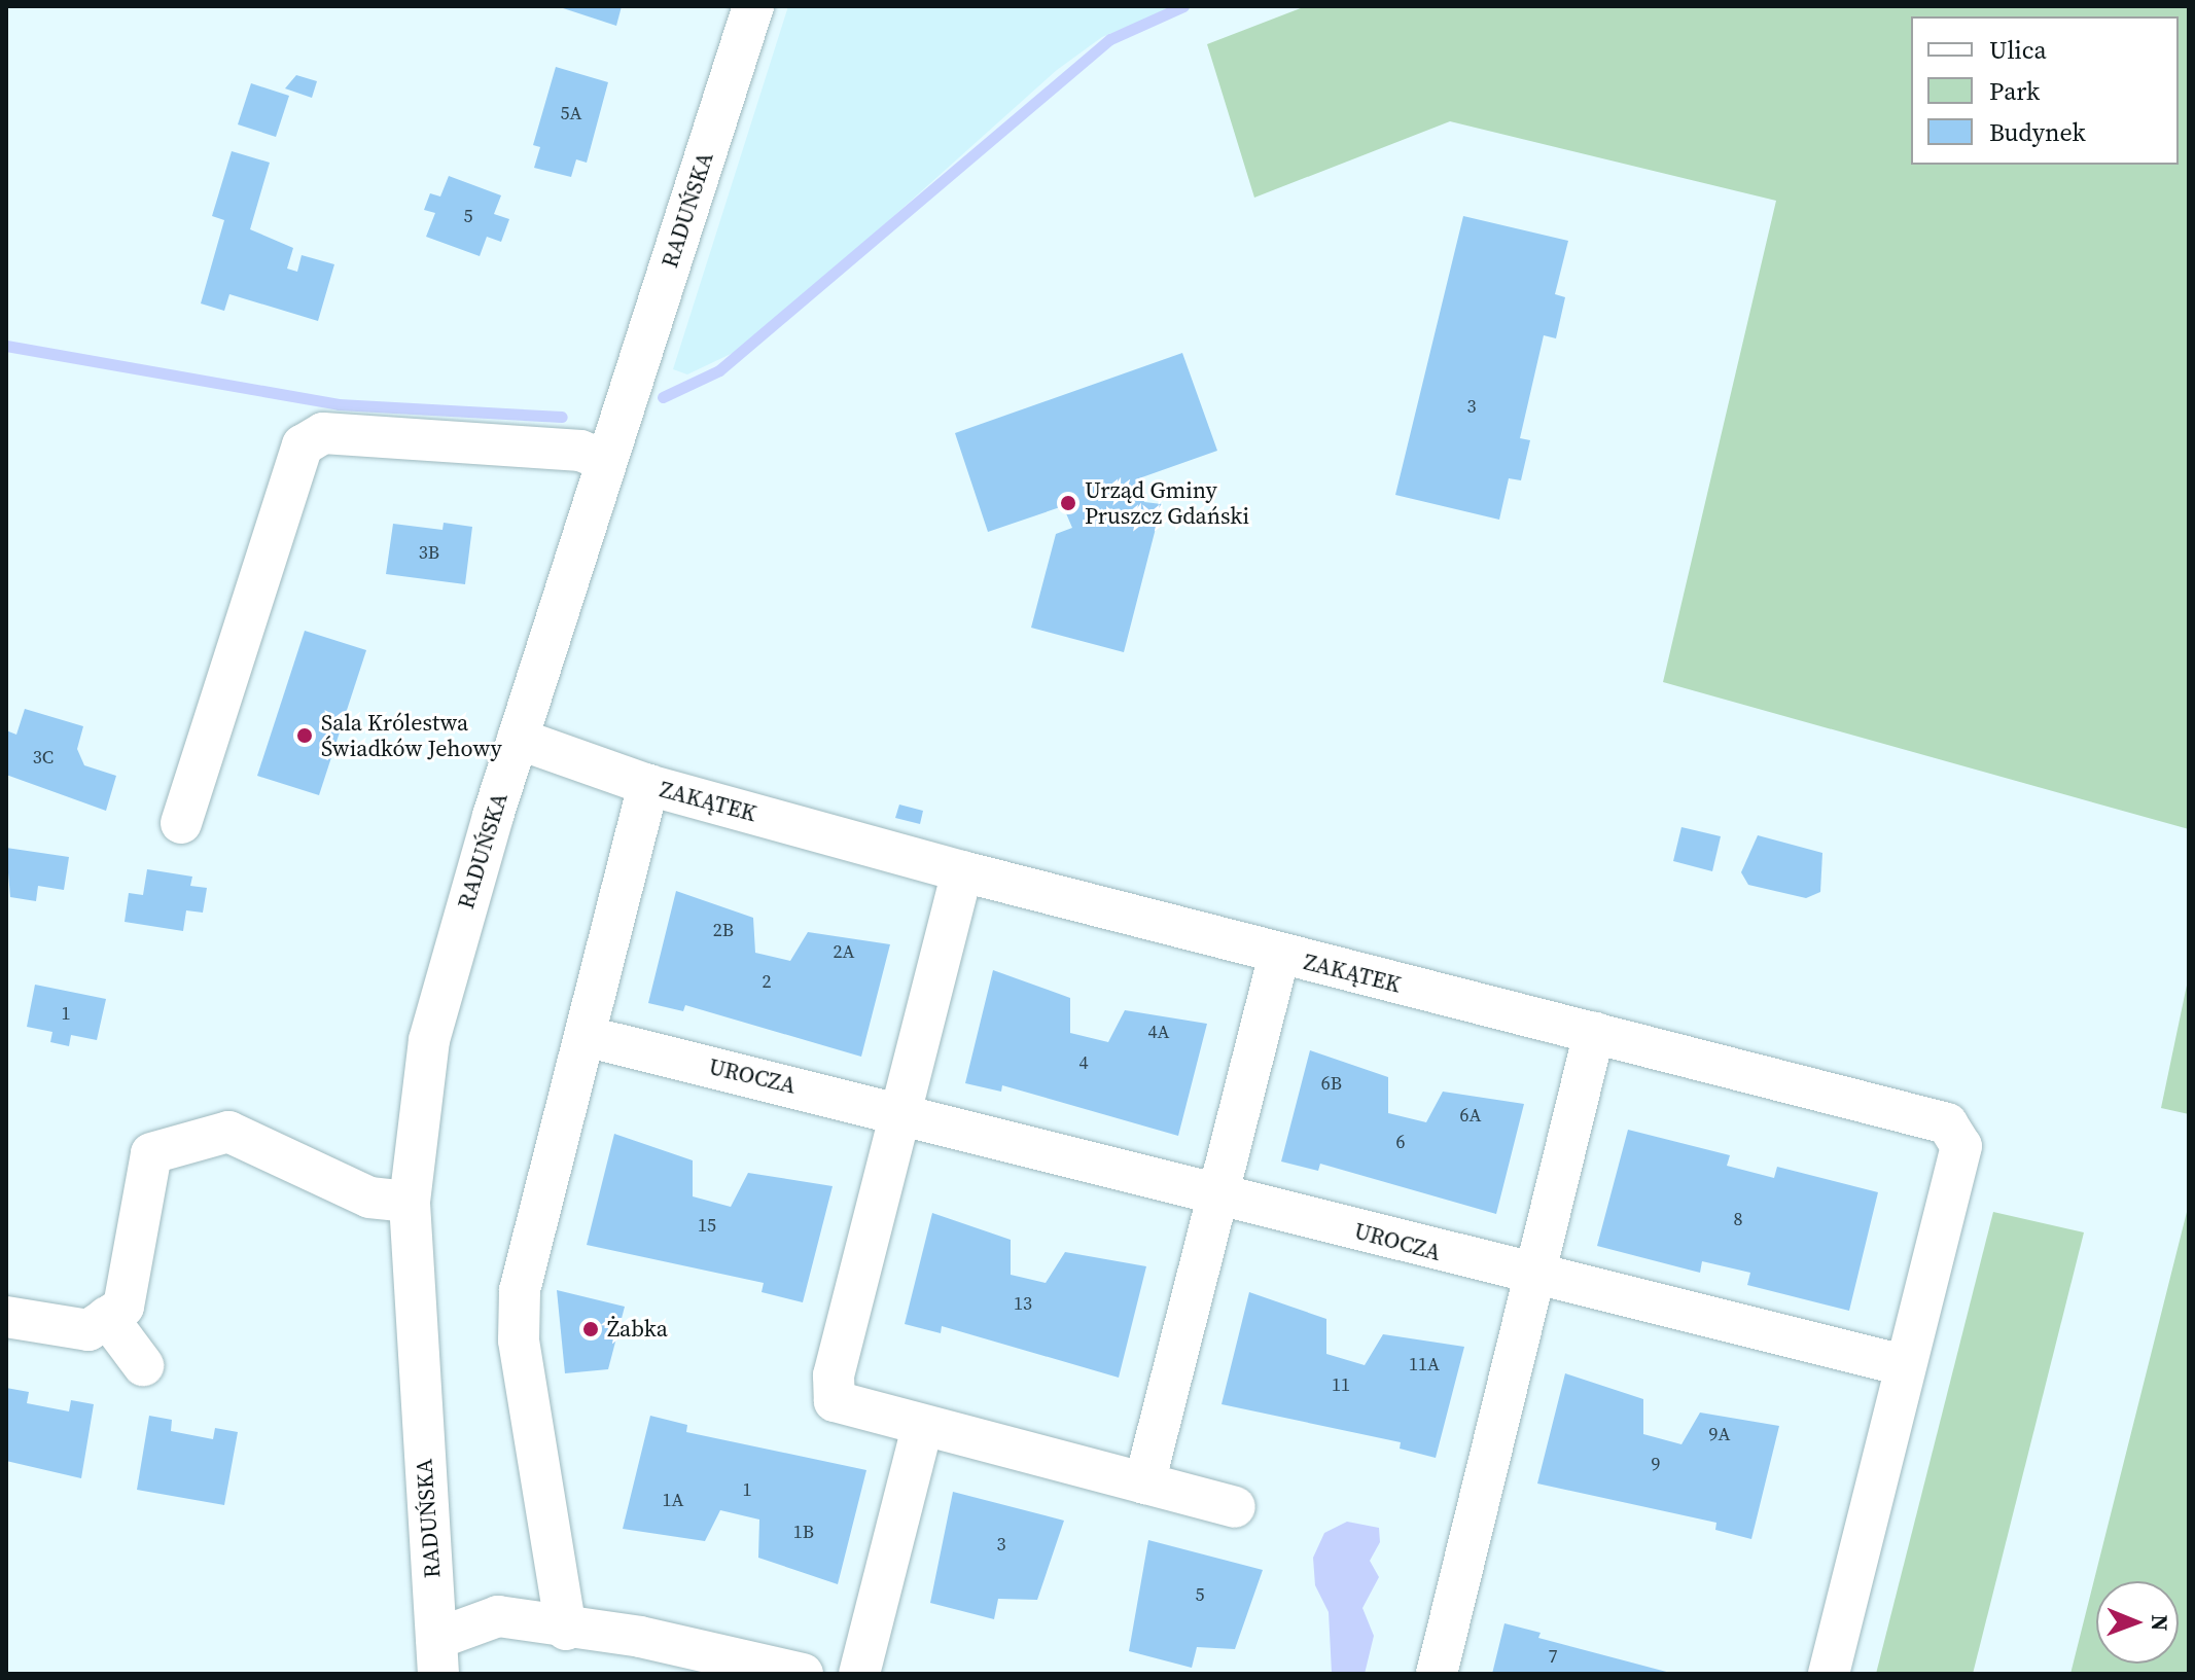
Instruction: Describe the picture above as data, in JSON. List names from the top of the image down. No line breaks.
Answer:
{"streets":{"street":["RADUŃSKA","ZAKĄTEK","UROCZA"]},"crossings":[["RADUŃSKA","ZAKĄTEK"],["ZAKĄTEK","UROCZA"]],"places":["Urząd Gminy Pruszcz Gdański","Sala Królestwa Świadków Jehowy","Żabka"],"house_numbers":["5A","5","3","3B","3C","2B","2A","2","1","4A","4","6B","6A","6","8","15","13","11A","11","9A","9","1","1A","1B","3","5","7"],"legend":["Ulica","Park","Budynek"],"north":"right"}
